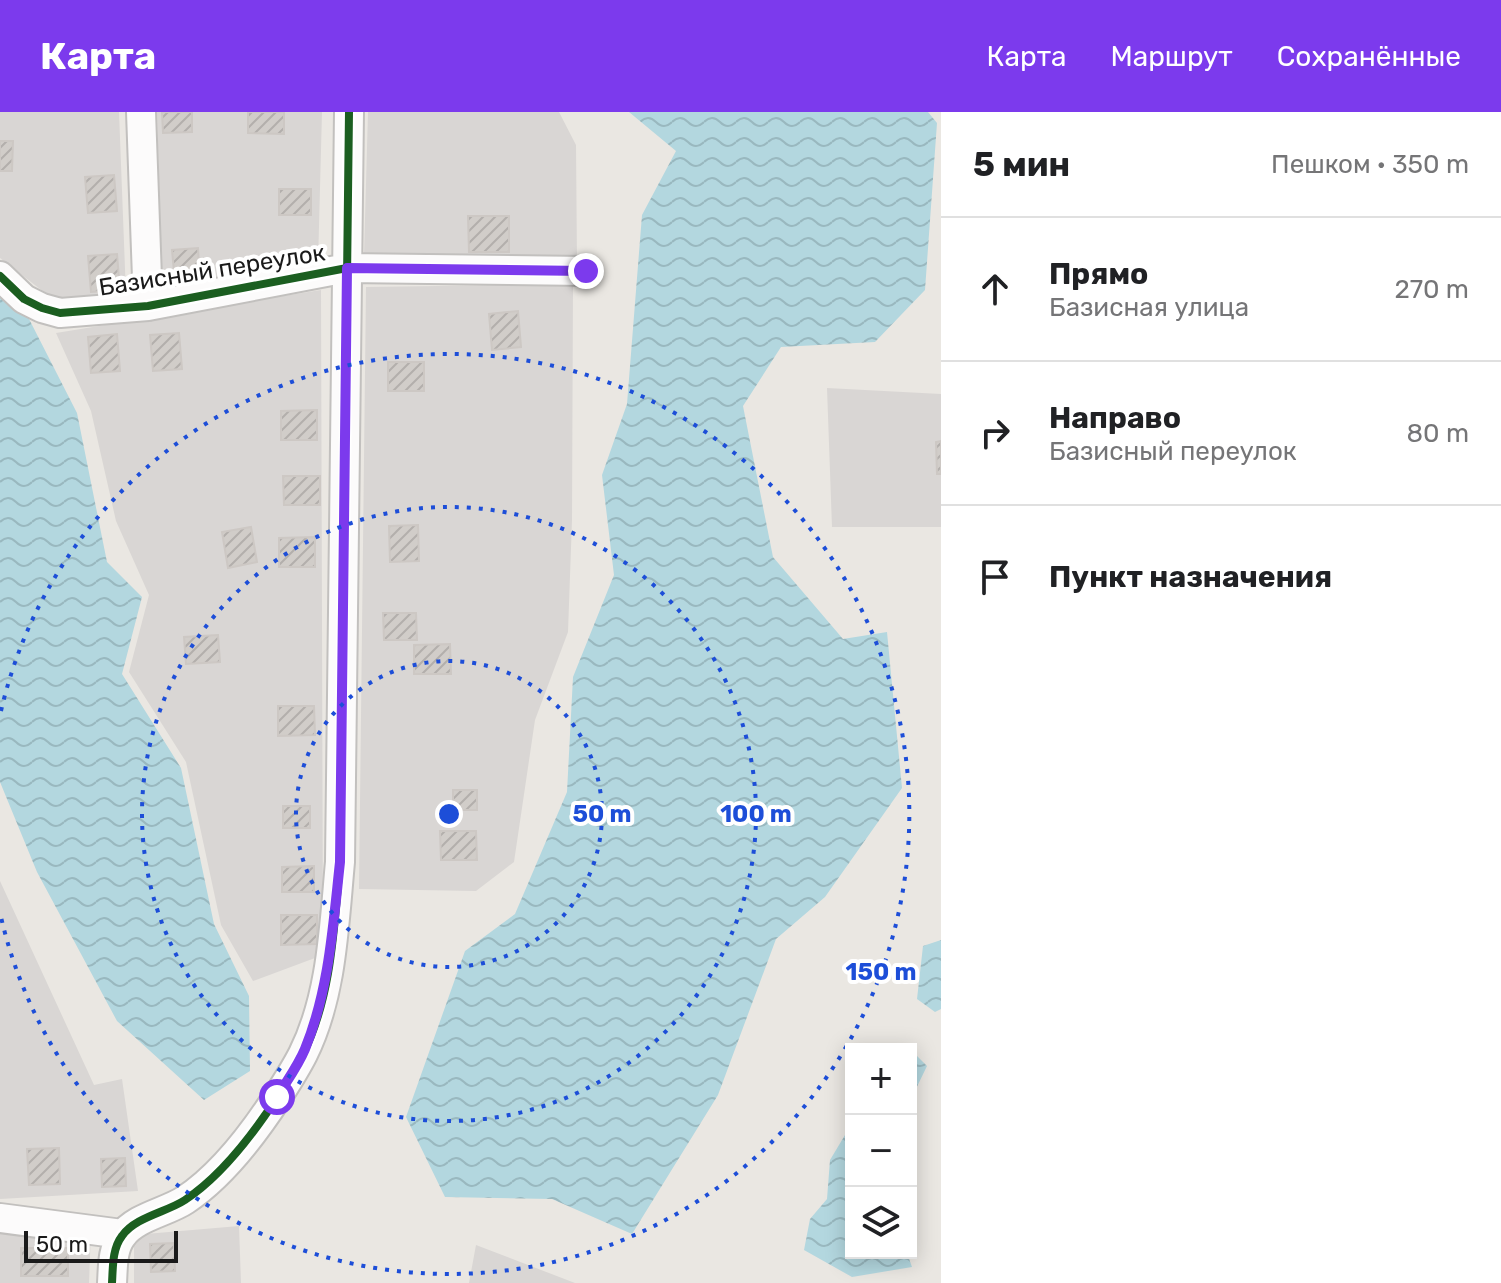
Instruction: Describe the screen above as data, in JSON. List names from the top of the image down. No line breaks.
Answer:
{"streets":{"street":["Базисный переулок"]},"scale_bar":"50 m","page":{"header":"Карта","nav":["Карта","Маршрут","Сохранённые"],"heading":["5 мин","Пешком · 350 m"],"list":[["Прямо","Базисная улица","270 m"],["Направо","Базисный переулок","80 m"],"Пункт назначения"],"map_buttons":["+","−"],"scale":"50 m"},"rings":["50 m","100 m","150 m"]}
